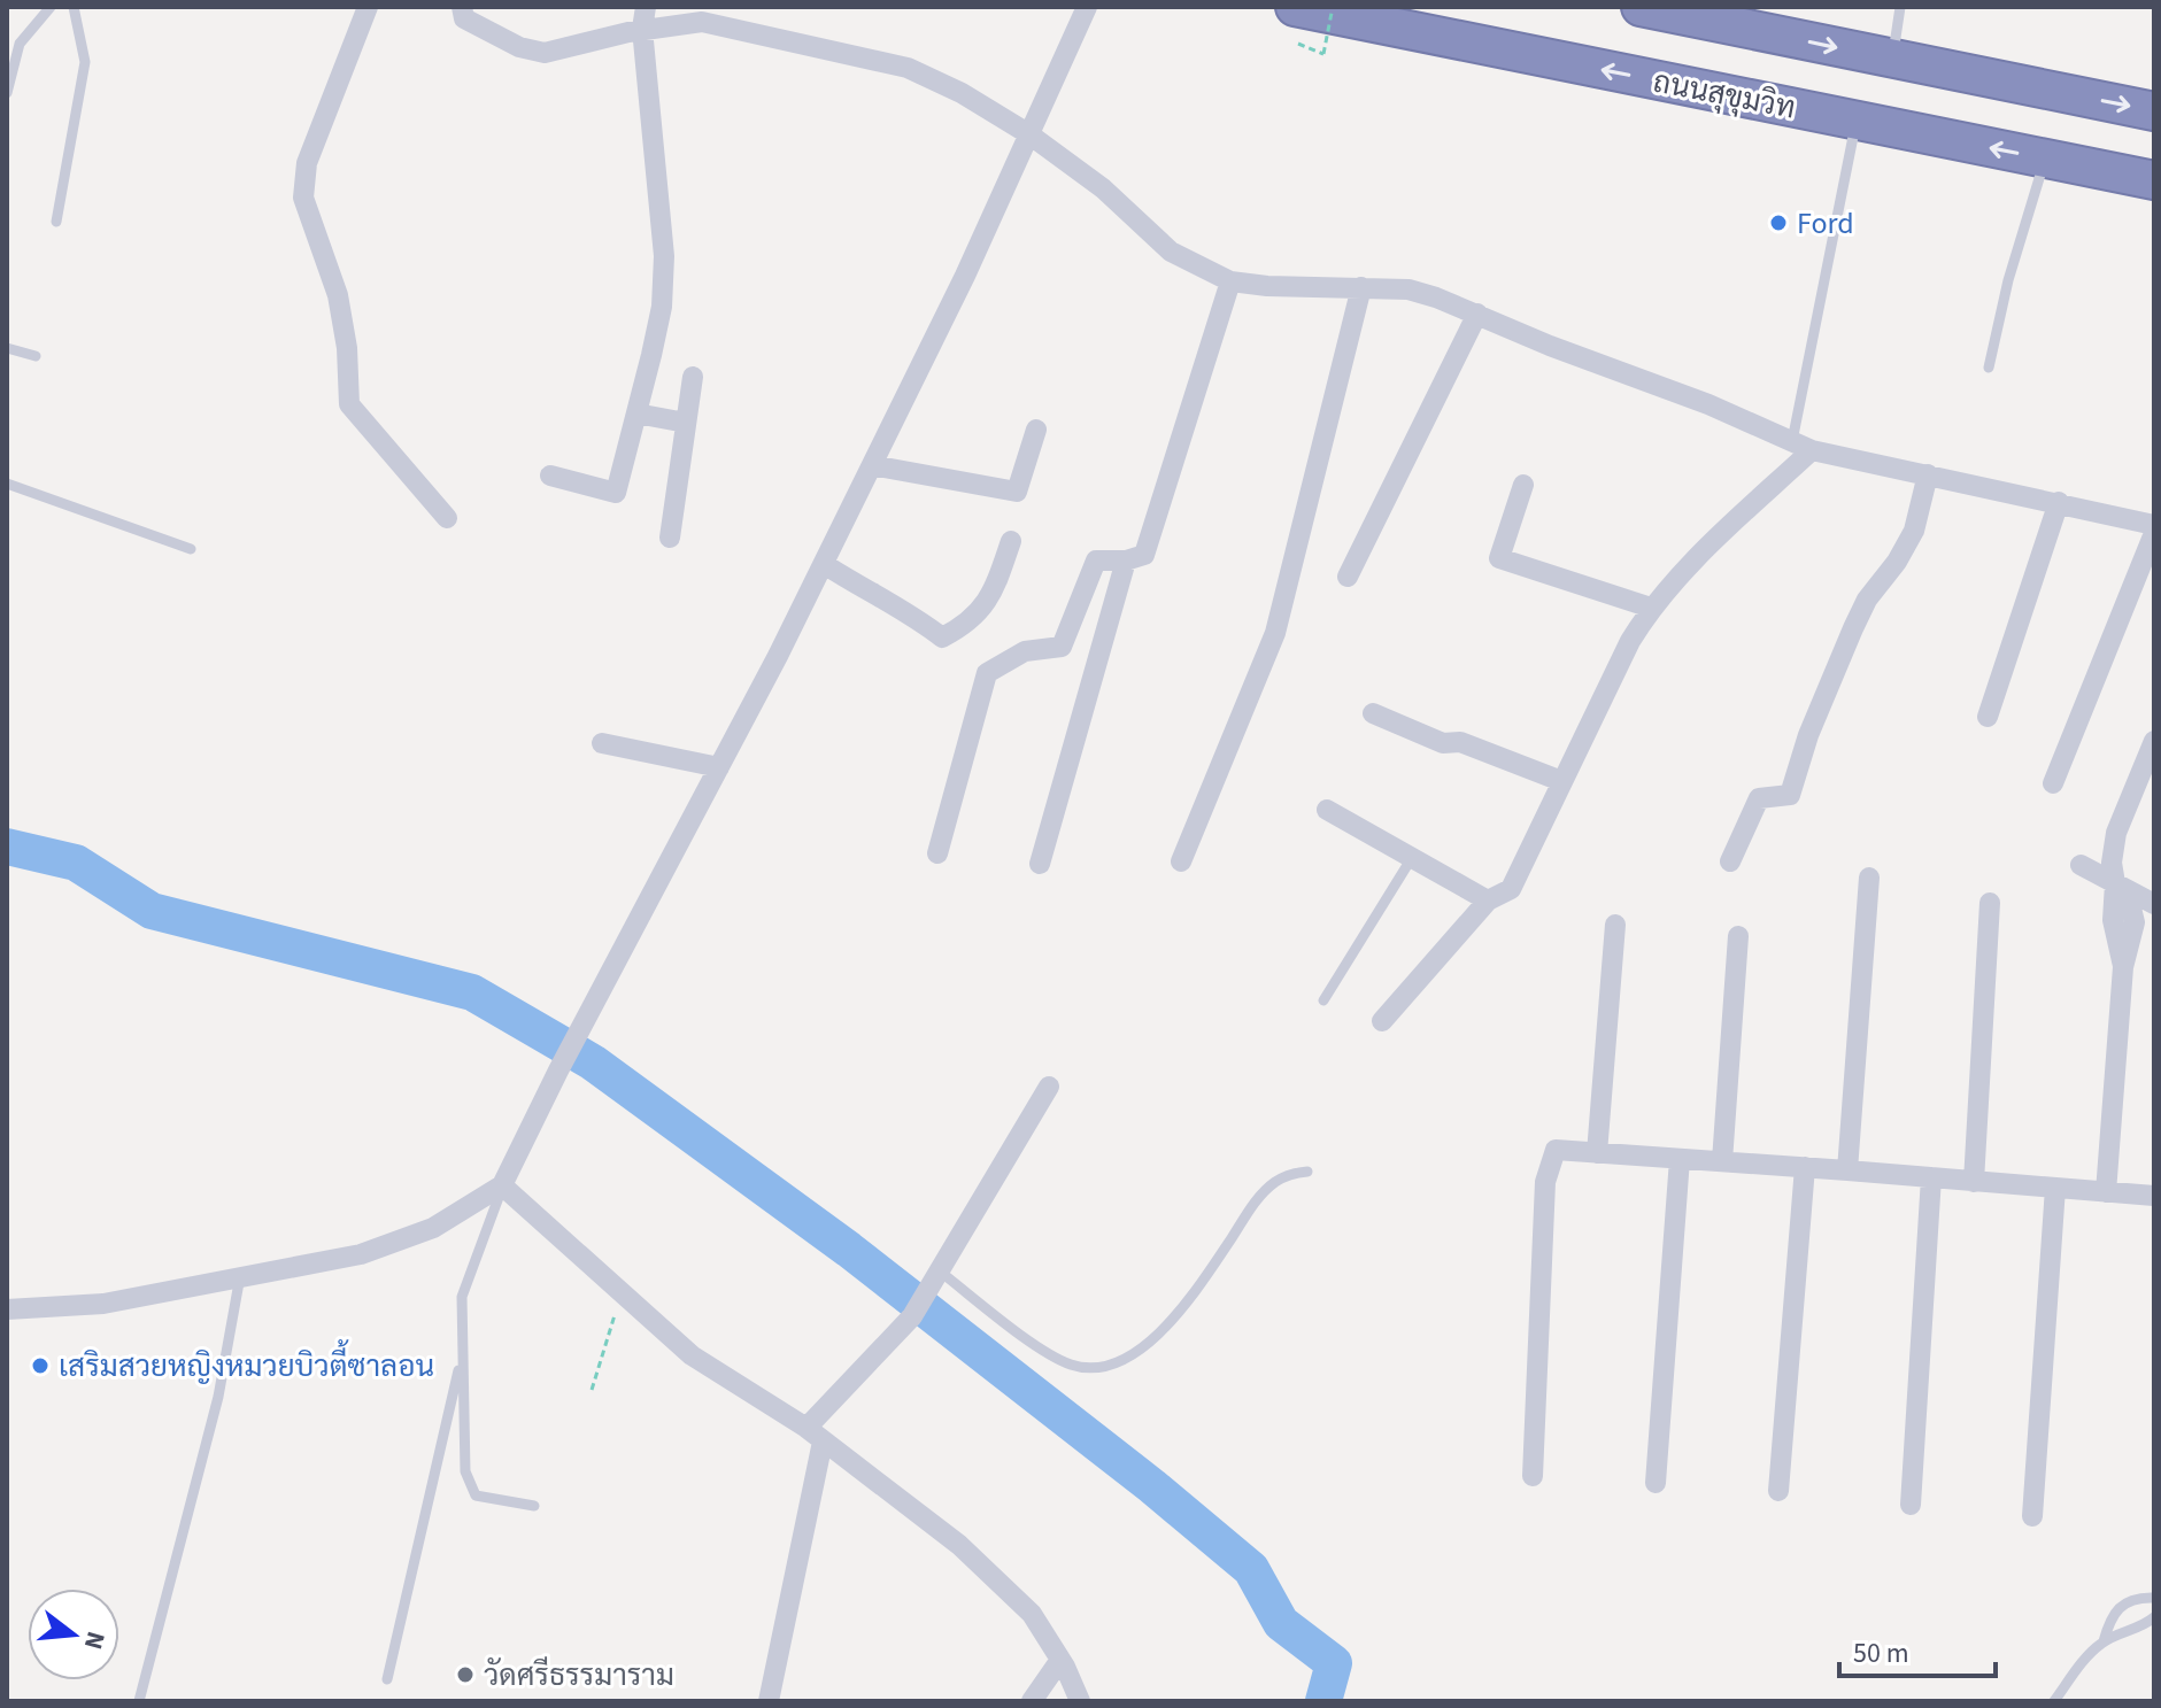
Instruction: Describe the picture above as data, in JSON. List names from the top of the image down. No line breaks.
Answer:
{"streets":{"highway":["ถนนสุขุมวิท"]},"places":["Ford","เสริมสวยหญิงหมวยบิวตี้ซาลอน","วัดศรีธรรมาราม"],"scale_bar":"50 m","north":"right"}
